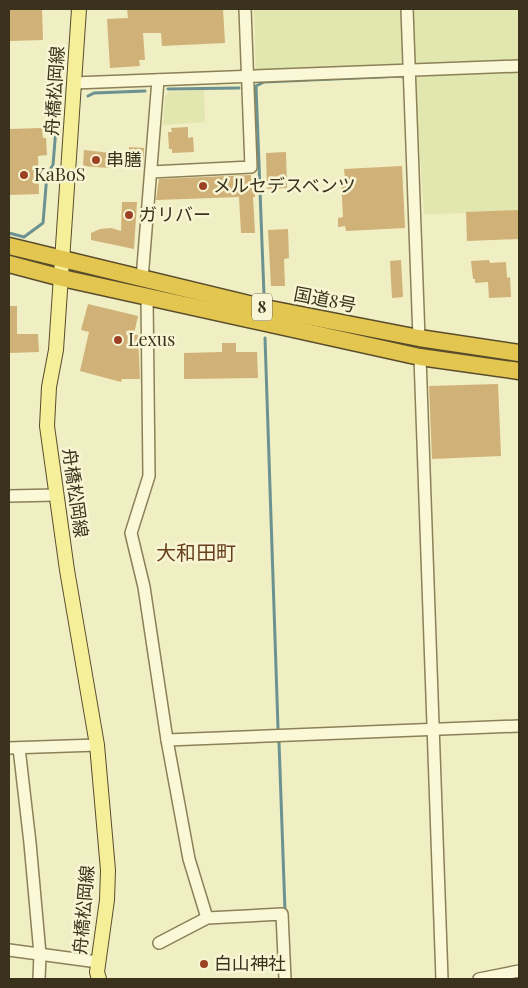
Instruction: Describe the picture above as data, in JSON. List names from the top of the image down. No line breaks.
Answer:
{"streets":{"highway":["国道8号","8"],"main road":["舟橋松岡線"]},"crossings":[["舟橋松岡線","国道8号"]],"districts":["大和田町"],"places":["串膳","KaBoS","メルセデスベンツ","ガリバー","Lexus","白山神社"]}
